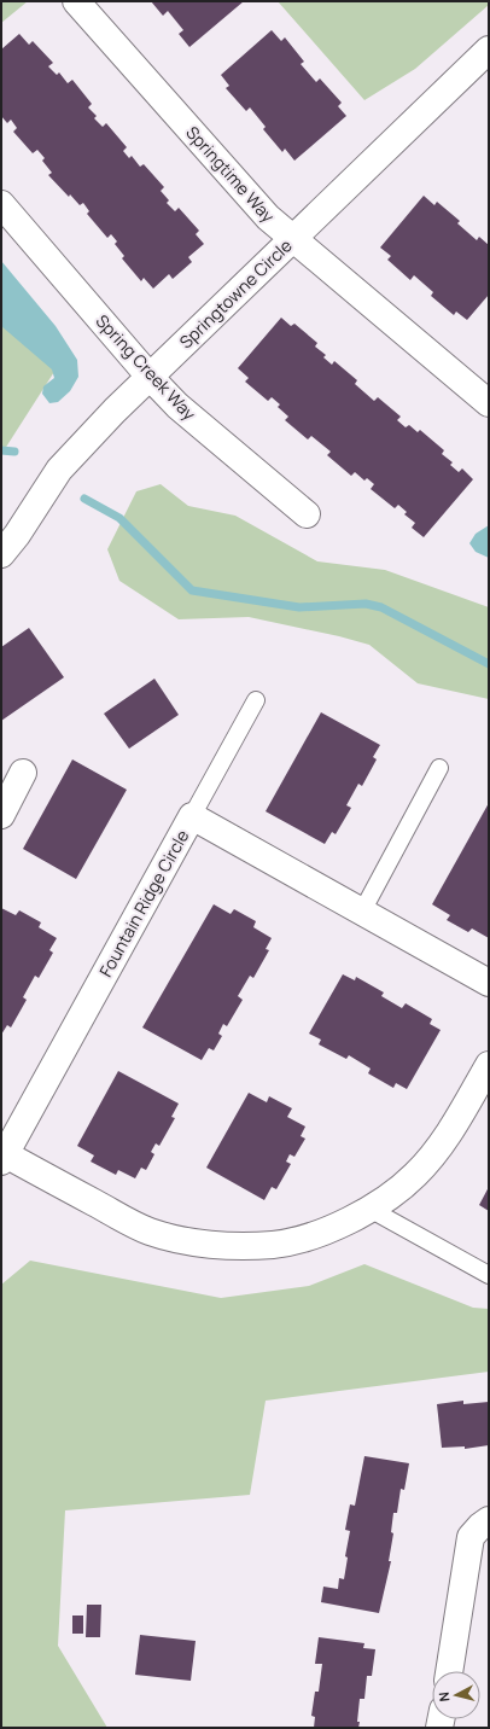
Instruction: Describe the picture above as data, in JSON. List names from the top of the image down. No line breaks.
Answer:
{"streets":{"street":["Springtime Way","Springtowne Circle","Spring Creek Way","Fountain Ridge Circle"]},"crossings":[["Springtime Way","Springtowne Circle"],["Springtowne Circle","Spring Creek Way"]],"north":"left"}
